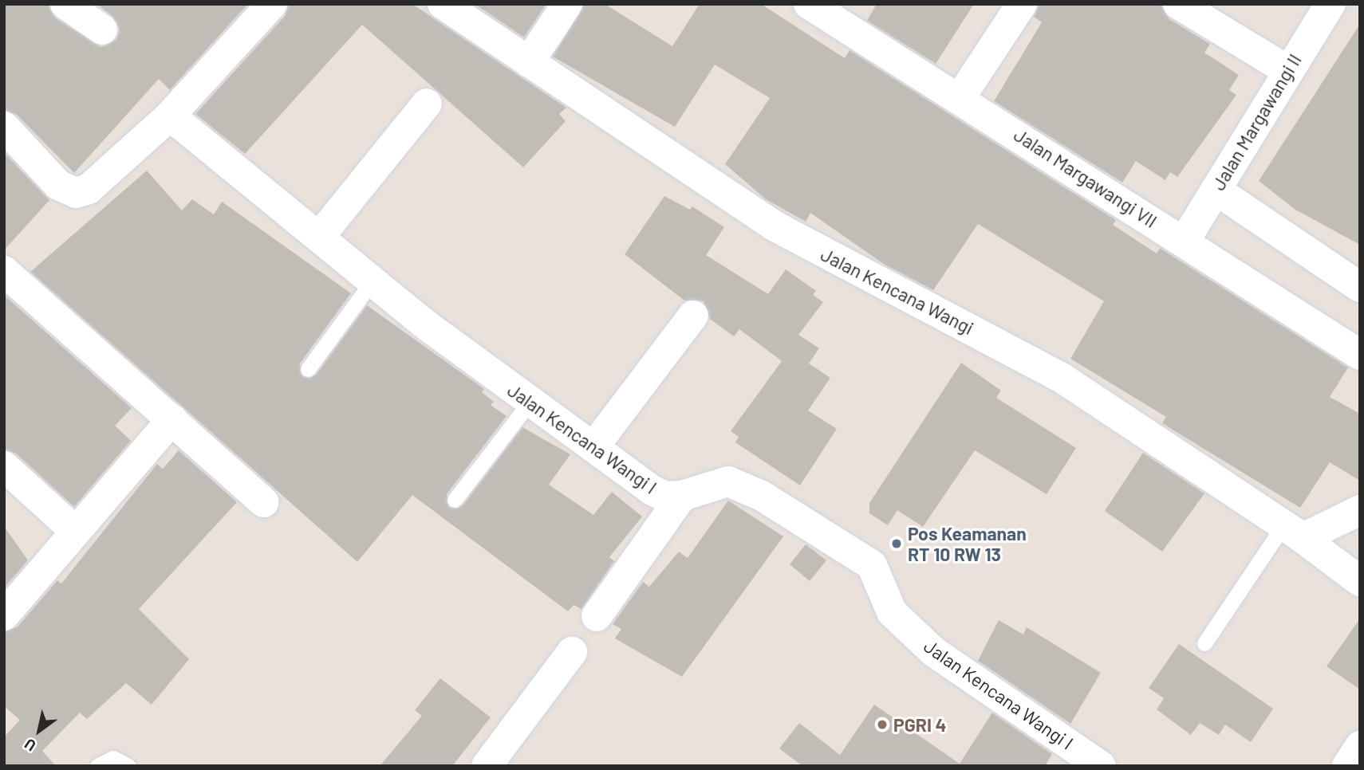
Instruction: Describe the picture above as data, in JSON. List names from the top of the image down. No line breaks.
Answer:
{"streets":{"street":["Jalan Margawangi II","Jalan Margawangi VII","Jalan Kencana Wangi","Jalan Kencana Wangi I"]},"crossings":[["Jalan Margawangi II","Jalan Margawangi VII"]],"places":["Pos Keamanan RT 10 RW 13","PGRI 4"],"north":"bottom left"}
